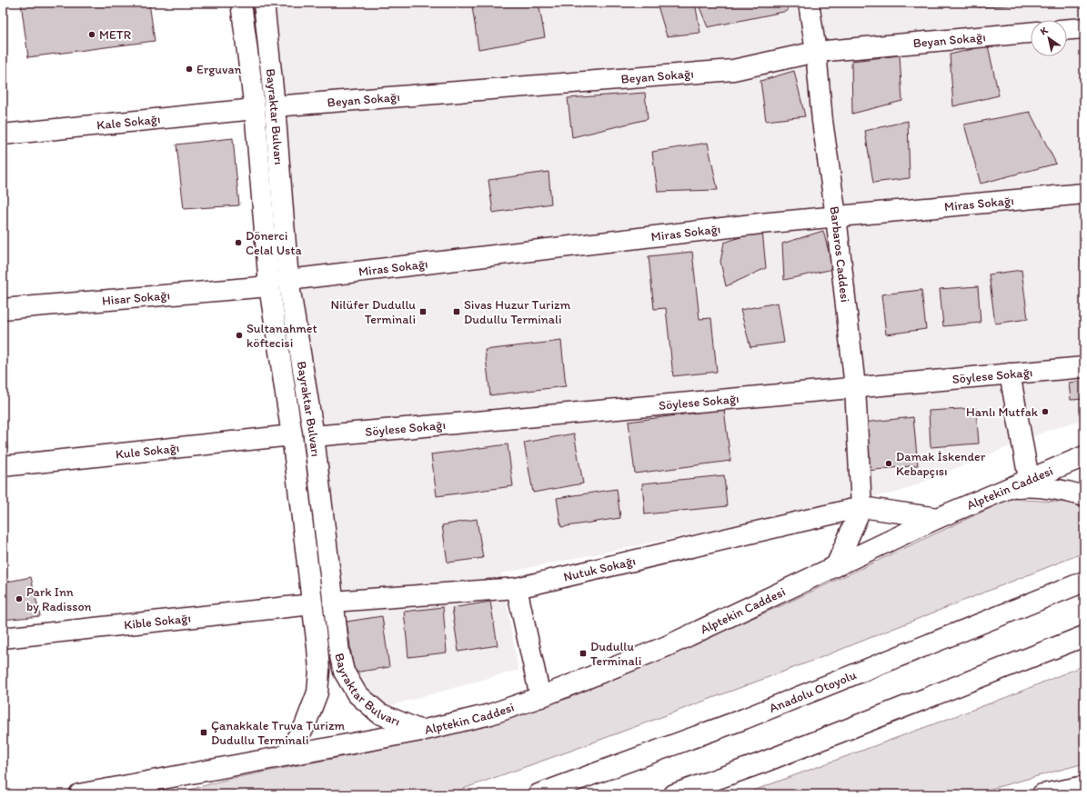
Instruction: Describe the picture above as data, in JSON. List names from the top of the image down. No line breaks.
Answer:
{"streets":{"main road":["Beyan Sokağı","Bayraktar Bulvarı","Kale Sokağı","Miras Sokağı","Barbaros Caddesi","Hisar Sokağı","Söylese Sokağı","Kule Sokağı","Alptekin Caddesi","Nutuk Sokağı","Kible Sokağı","Anadolu Otoyolu"]},"crossings":[["Beyan Sokağı","Bayraktar Bulvarı"],["Beyan Sokağı","Barbaros Caddesi"],["Bayraktar Bulvarı","Kale Sokağı"],["Bayraktar Bulvarı","Miras Sokağı"],["Bayraktar Bulvarı","Hisar Sokağı"],["Bayraktar Bulvarı","Söylese Sokağı"],["Bayraktar Bulvarı","Kule Sokağı"],["Bayraktar Bulvarı","Alptekin Caddesi"],["Bayraktar Bulvarı","Nutuk Sokağı"],["Bayraktar Bulvarı","Kible Sokağı"],["Miras Sokağı","Barbaros Caddesi"],["Barbaros Caddesi","Söylese Sokağı"],["Barbaros Caddesi","Nutuk Sokağı"]],"places":{"other":["METR","Erguvan","Dönerci Celal Usta","Sultanahmet köftecisi","Hanlı Mutfak","Damak İskender Kebapçısı","Park Inn by Radisson"],"transit":["Nilüfer Dudullu Terminali","Sivas Huzur Turizm Dudullu Terminali","Dudullu Terminali","Çanakkale Truva Turizm Dudullu Terminali"]},"north":"top left"}
